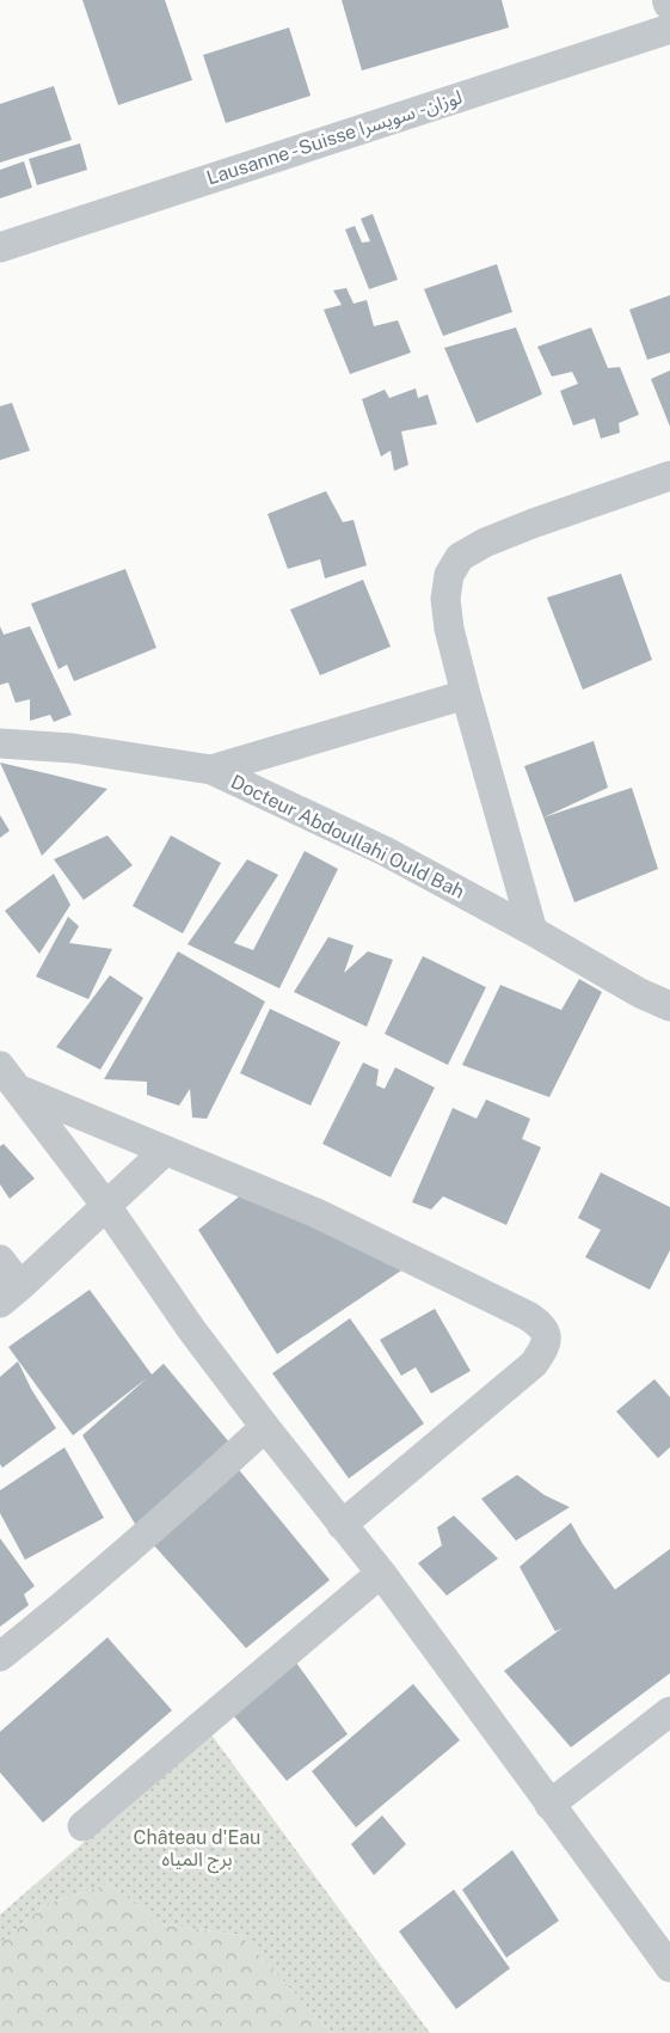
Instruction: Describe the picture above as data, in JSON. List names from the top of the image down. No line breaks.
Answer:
{"streets":{"street":["Lausanne - Suisse لوزان - سويسرا","Docteur Abdoullahi Ould Bah"]},"parks":["Château d'Eau برج المياه"]}
